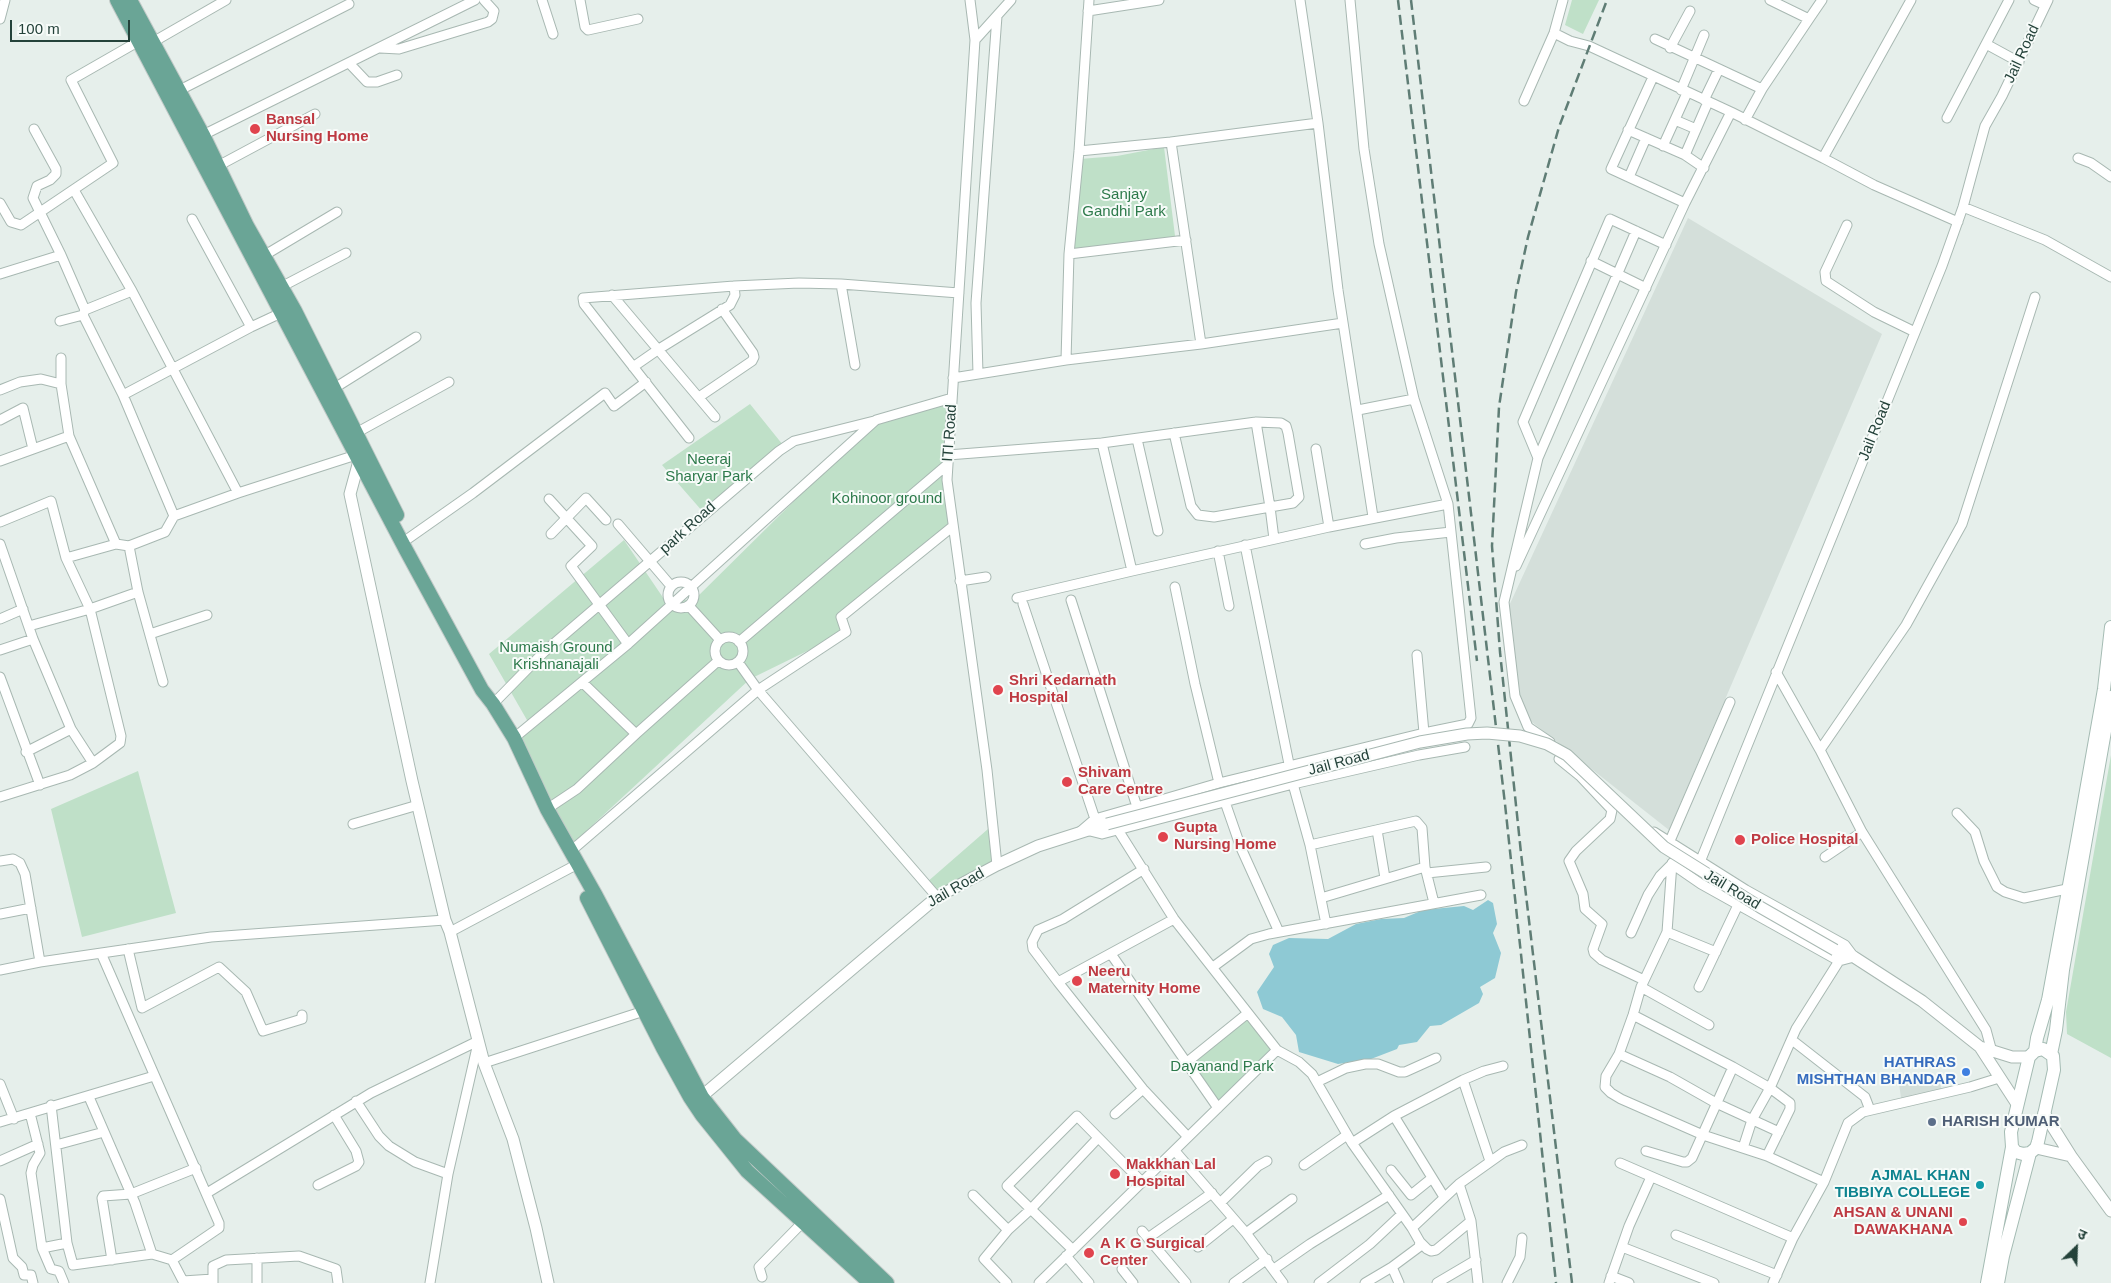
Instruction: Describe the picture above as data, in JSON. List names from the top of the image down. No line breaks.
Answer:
{"streets":{"street":["Jail Road","ITI Road","park Road"]},"crossings":[["Jail Road","ITI Road"],["ITI Road","park Road"]],"parks":["Sanjay Gandhi Park","Neeraj Sharyar Park","Kohinoor ground","Numaish Ground Krishnanajali","Dayanand Park"],"places":["Bansal Nursing Home","Shri Kedarnath Hospital","Shivam Care Centre","Gupta Nursing Home","Police Hospital","Neeru Maternity Home","HATHRAS MISHTHAN BHANDAR","HARISH KUMAR","Makkhan Lal Hospital","AJMAL KHAN TIBBIYA COLLEGE","AHSAN & UNANI DAWAKHANA","A K G Surgical Center"],"scale_bar":"100 m","north":"top right"}
